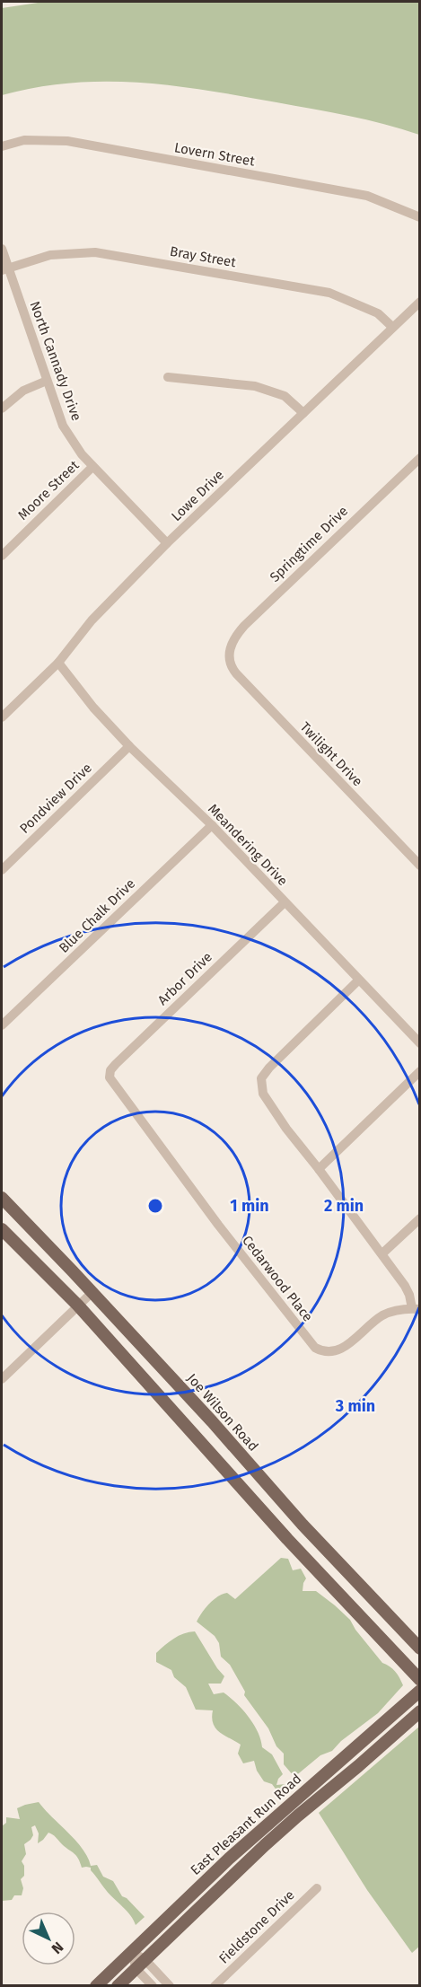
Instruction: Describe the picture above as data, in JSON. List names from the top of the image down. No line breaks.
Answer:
{"streets":{"main road":["Joe Wilson Road","East Pleasant Run Road"],"street":["Lovern Street","Bray Street","North Cannady Drive","Moore Street","Lowe Drive","Springtime Drive","Twilight Drive","Pondview Drive","Meandering Drive","Blue Chalk Drive","Arbor Drive","Cedarwood Place","Fieldstone Drive"]},"crossings":[["Bray Street","North Cannady Drive"],["Bray Street","Lowe Drive"],["North Cannady Drive","Moore Street"],["North Cannady Drive","Lowe Drive"],["Lowe Drive","Meandering Drive"],["Springtime Drive","Twilight Drive"],["Pondview Drive","Meandering Drive"],["Meandering Drive","Blue Chalk Drive"],["Meandering Drive","Arbor Drive"],["Arbor Drive","Cedarwood Place"]],"north":"bottom right","rings":["1 min","2 min","3 min"]}
